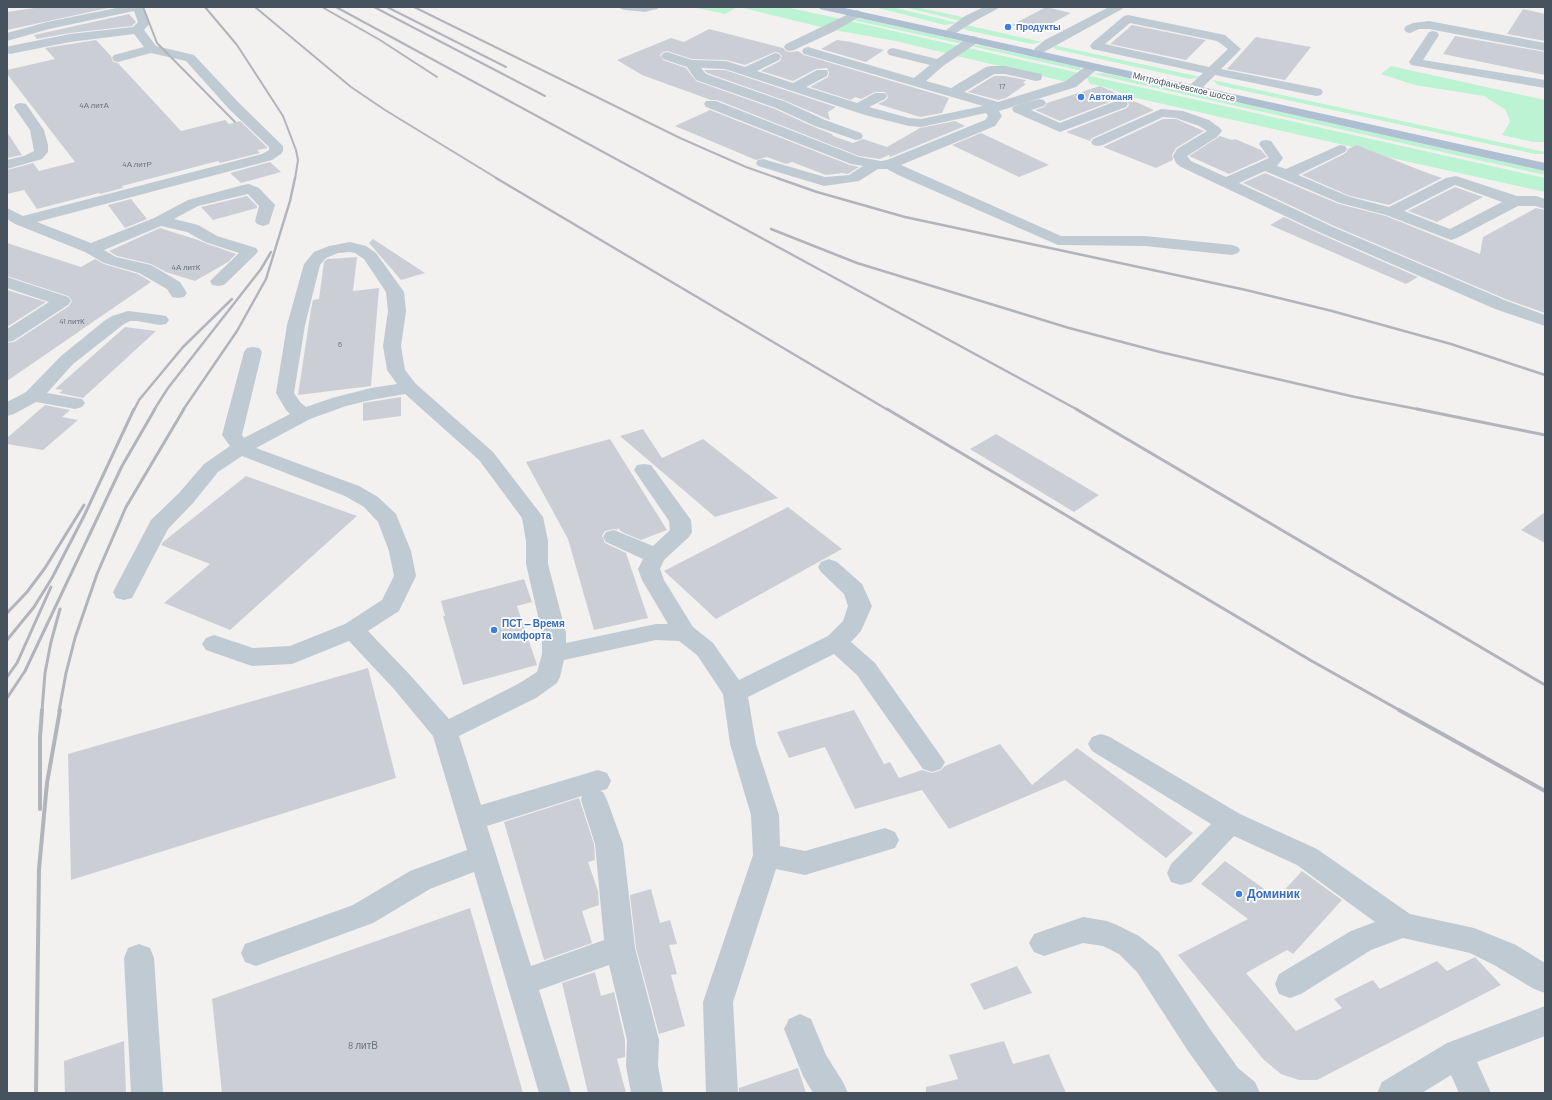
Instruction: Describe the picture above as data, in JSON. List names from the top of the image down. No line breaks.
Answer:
{"streets":{"main road":["Митрофаньевское шоссе"]},"places":["Продукты","Автоманя","ПСТ — Время комфорта","Доминик"],"house_numbers":["17","4А литА","4А литР","4А литК","41 литК","6","8 литВ"]}
